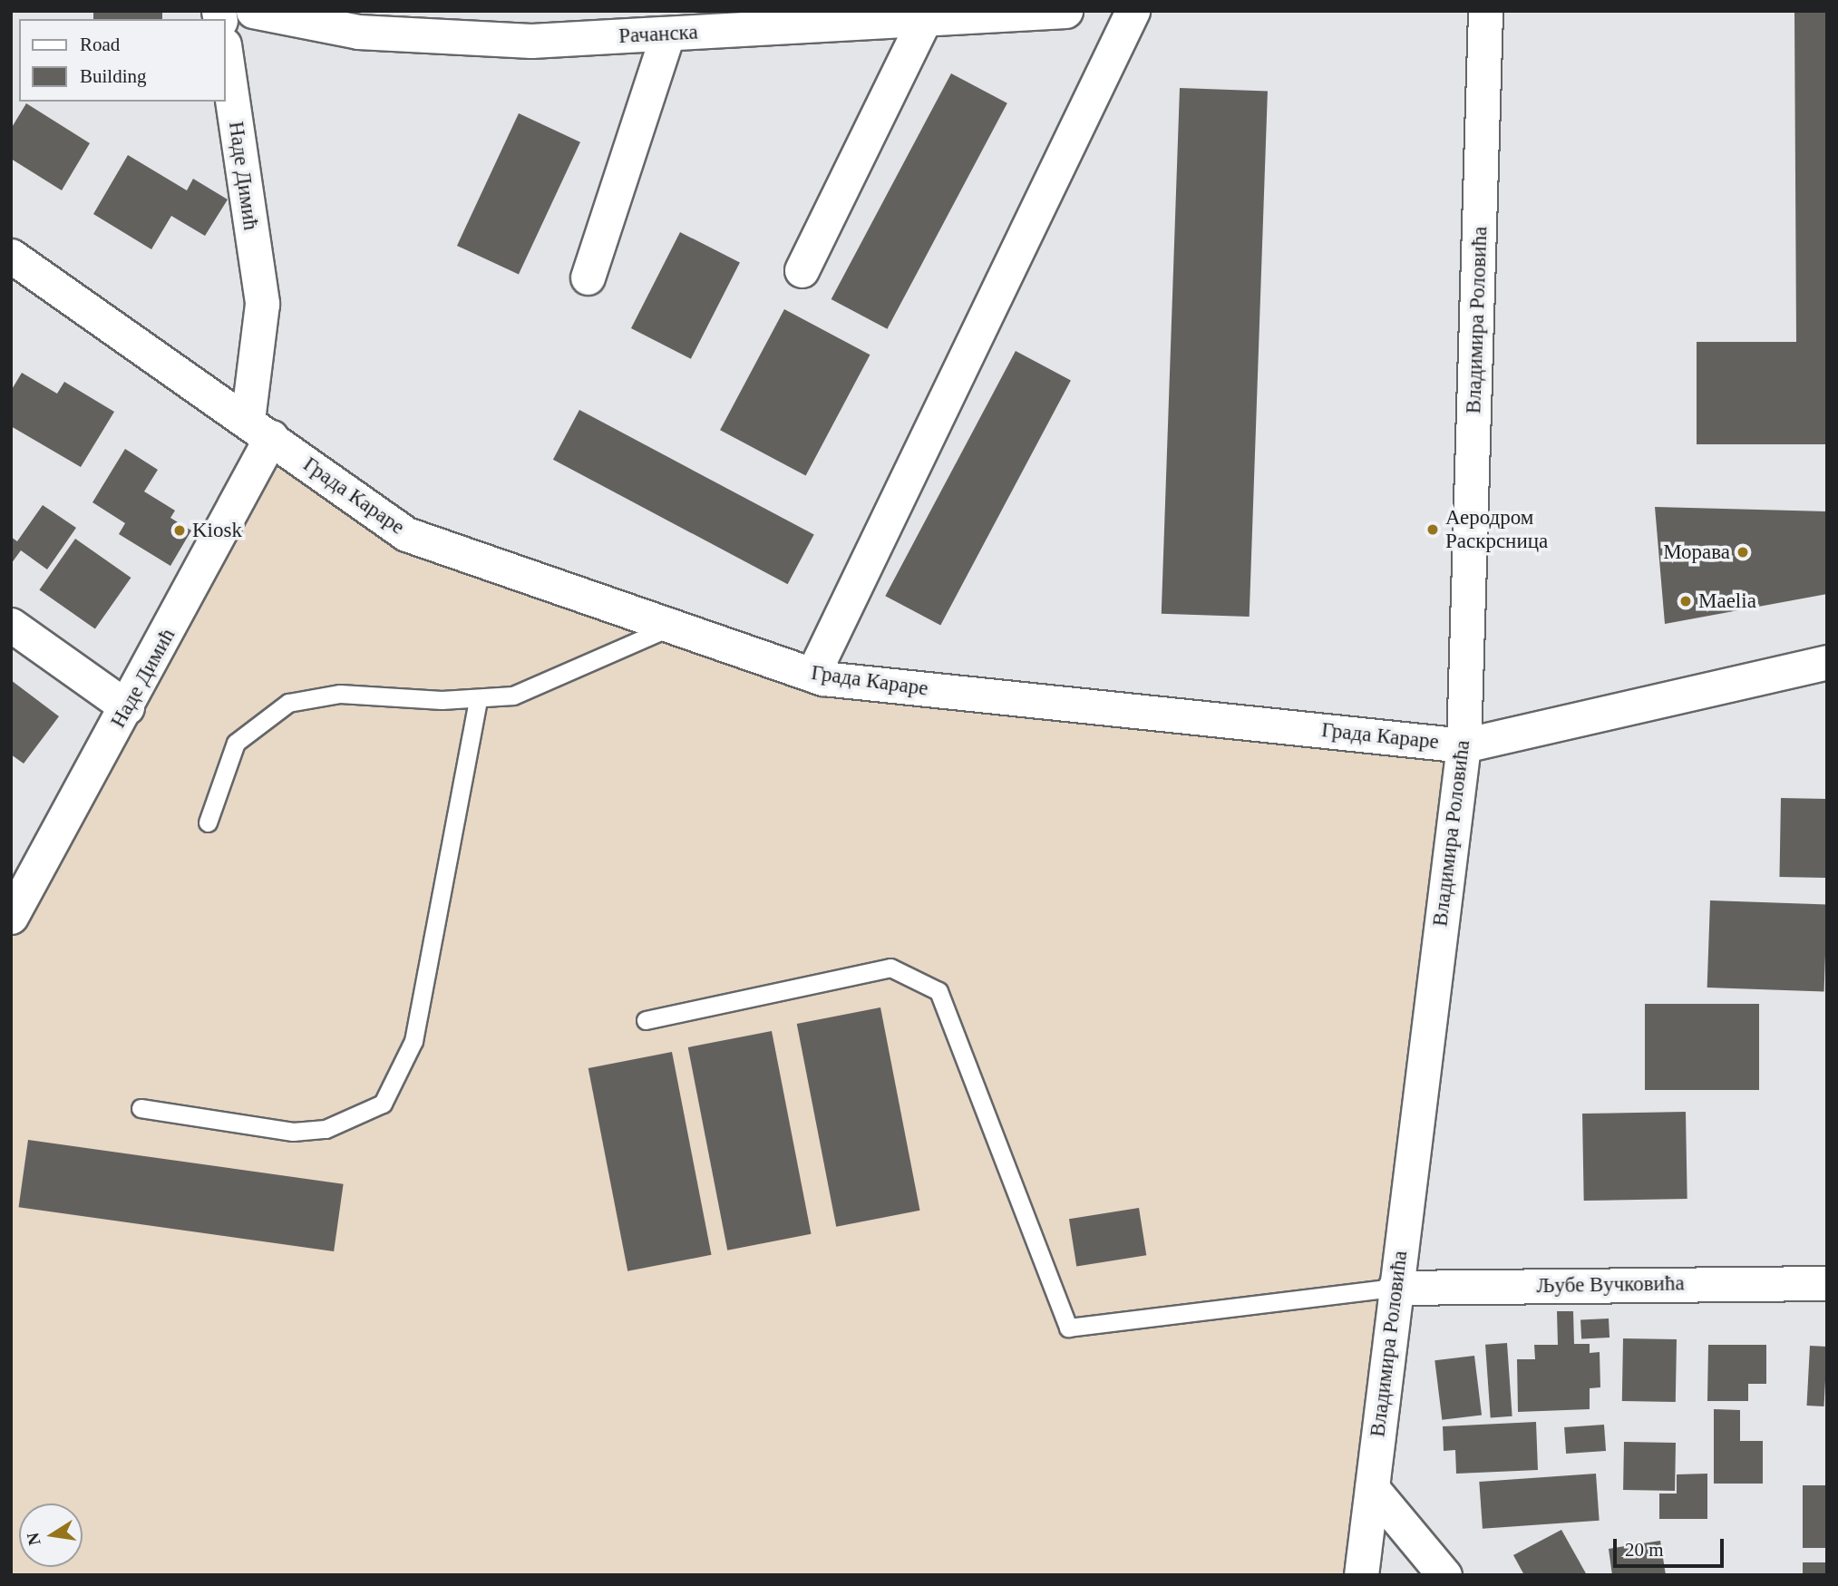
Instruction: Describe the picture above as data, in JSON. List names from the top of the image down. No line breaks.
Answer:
{"streets":{"street":["Рачанска","Наде Димић","Владимира Роловића","Града Караре","Љубе Вучковића"]},"crossings":[["Наде Димић","Града Караре"],["Владимира Роловића","Града Караре"],["Владимира Роловића","Љубе Вучковића"]],"places":["Аеродром Раскрсница","Kiosk","Морава","Maelia"],"legend":["Road","Building"],"scale_bar":"20 m","north":"left"}
